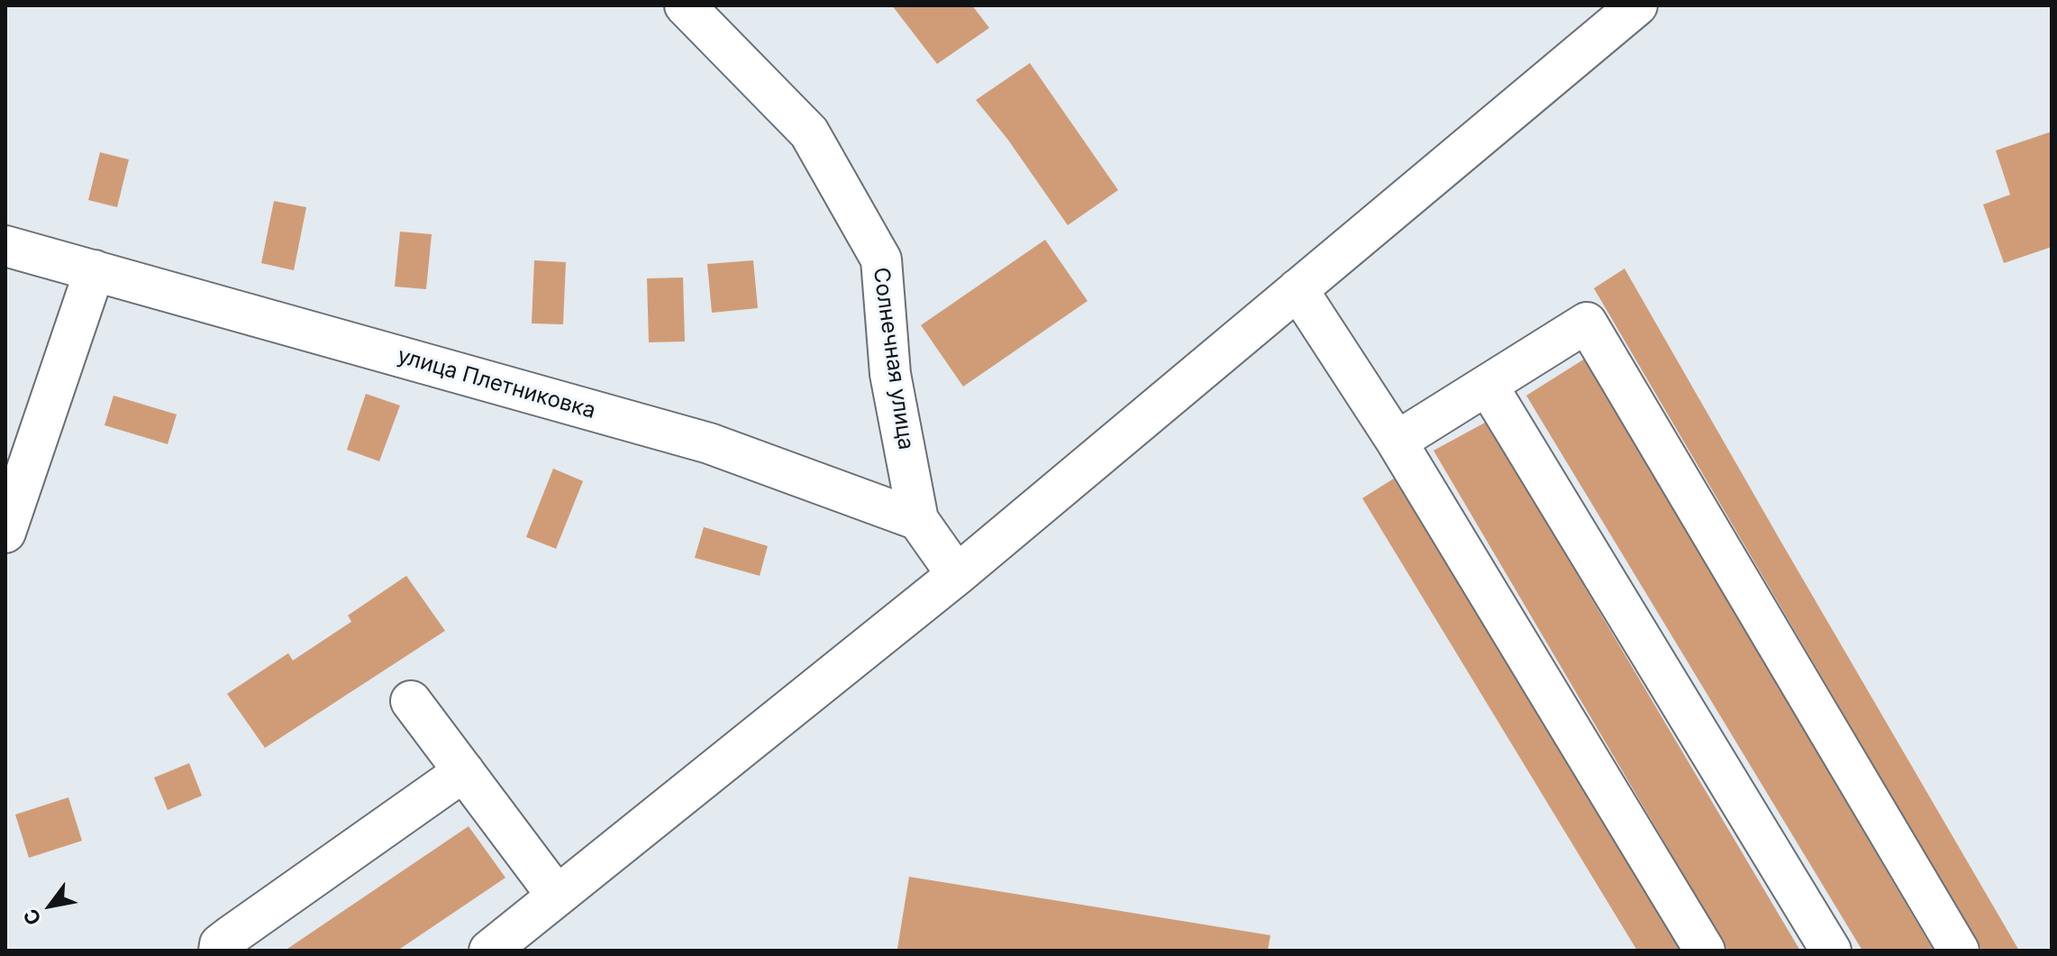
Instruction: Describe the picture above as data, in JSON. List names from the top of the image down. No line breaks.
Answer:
{"streets":{"street":["Солнечная улица","улица Плетниковка"]},"crossings":[["Солнечная улица","улица Плетниковка"]],"north":"bottom left"}
